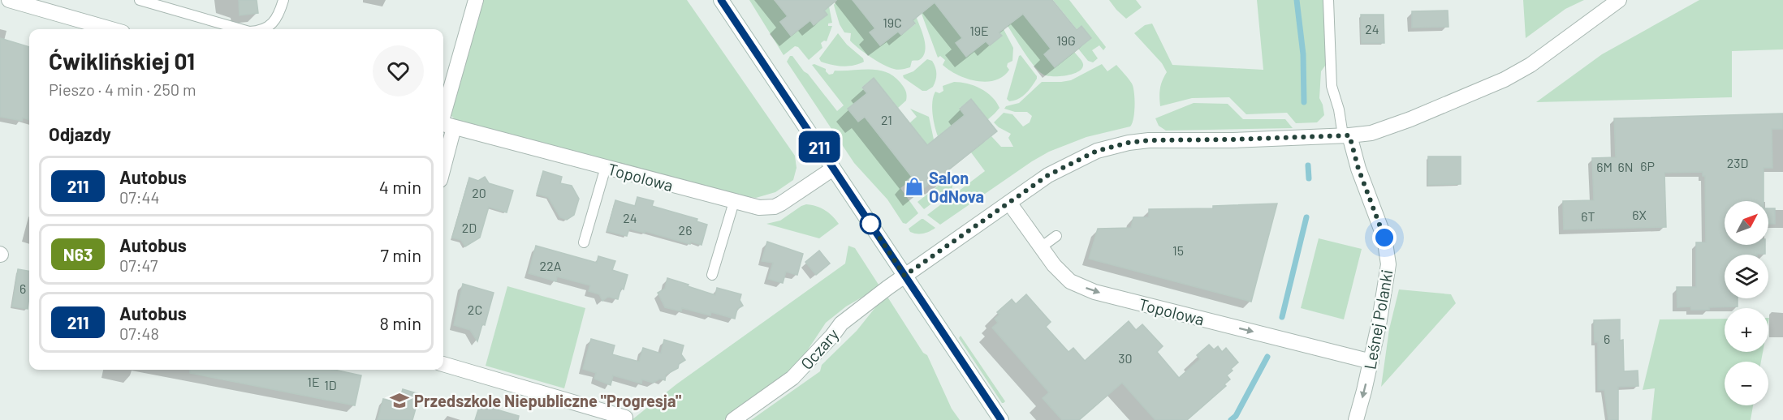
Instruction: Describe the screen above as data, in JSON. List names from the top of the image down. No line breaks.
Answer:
{"streets":{"street":["Topolowa","Leśnej Polanki","Oczary"]},"crossings":[["Topolowa","Leśnej Polanki"],["Topolowa","Oczary"],["Leśnej Polanki","Oczary"]],"one_way":["Topolowa"],"places":{"shop":["Salon OdNova"],"school or university":["Przedszkole Niepubliczne \"Progresja\""]},"lines":["bus line 211"],"house_numbers":["19C","24","19E","19G","21","23D","6P","6M","6N","20","6X","6T","24","2D","26","15","22A","6","2C","6","30","1E","1D"],"north":"top right","page":{"on_map":"211","heading":[["Ćwiklińskiej 01","Pieszo · 4 min · 250 m"],"Odjazdy"],"list":[{"mark":"211","name":"Autobus","note":"07:44","value":"4 min"},{"mark":"N63","name":"Autobus","note":"07:47","value":"7 min"},{"mark":"211","name":"Autobus","note":"07:48","value":"8 min"}],"map_buttons":["+","−"]}}
